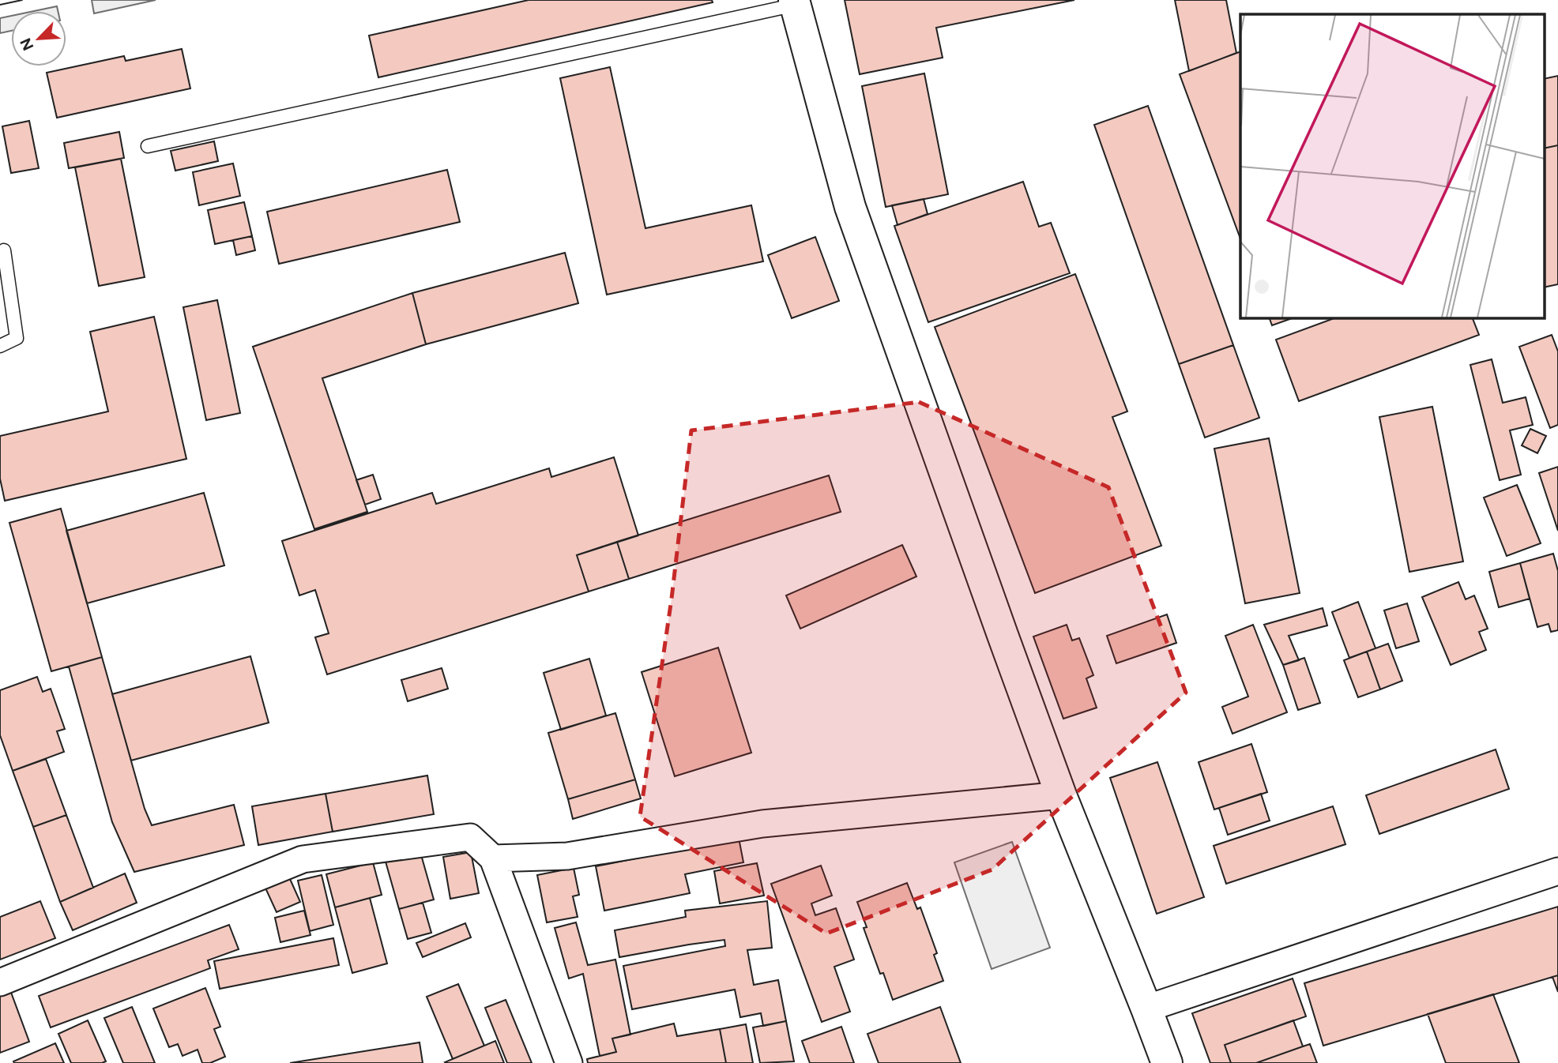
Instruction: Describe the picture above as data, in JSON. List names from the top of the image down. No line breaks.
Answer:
{"north":"bottom left"}
